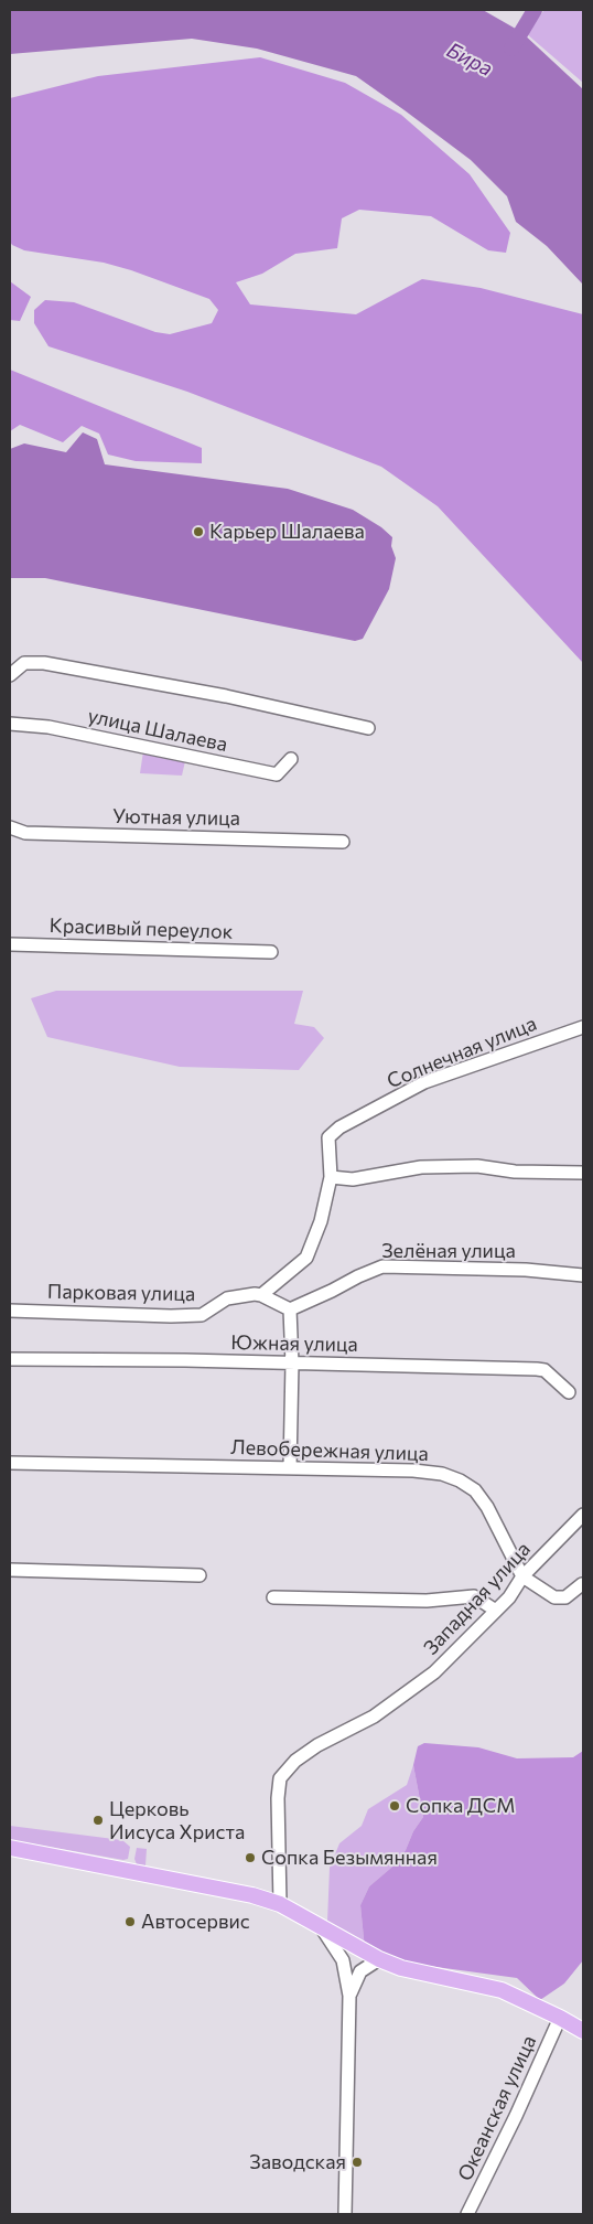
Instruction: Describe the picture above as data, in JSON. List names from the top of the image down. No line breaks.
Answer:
{"streets":{"street":["улица Шалаева","Уютная улица","Красивый переулок","Солнечная улица","Зелёная улица","Парковая улица","Южная улица","Левобережная улица","Западная улица","Океанская улица"]},"crossings":[["Левобережная улица","Западная улица"]],"water":["Бира"],"places":["Карьер Шалаева","Сопка ДСМ","Церковь Иисуса Христа","Сопка Безымянная","Автосервис","Заводская"]}
